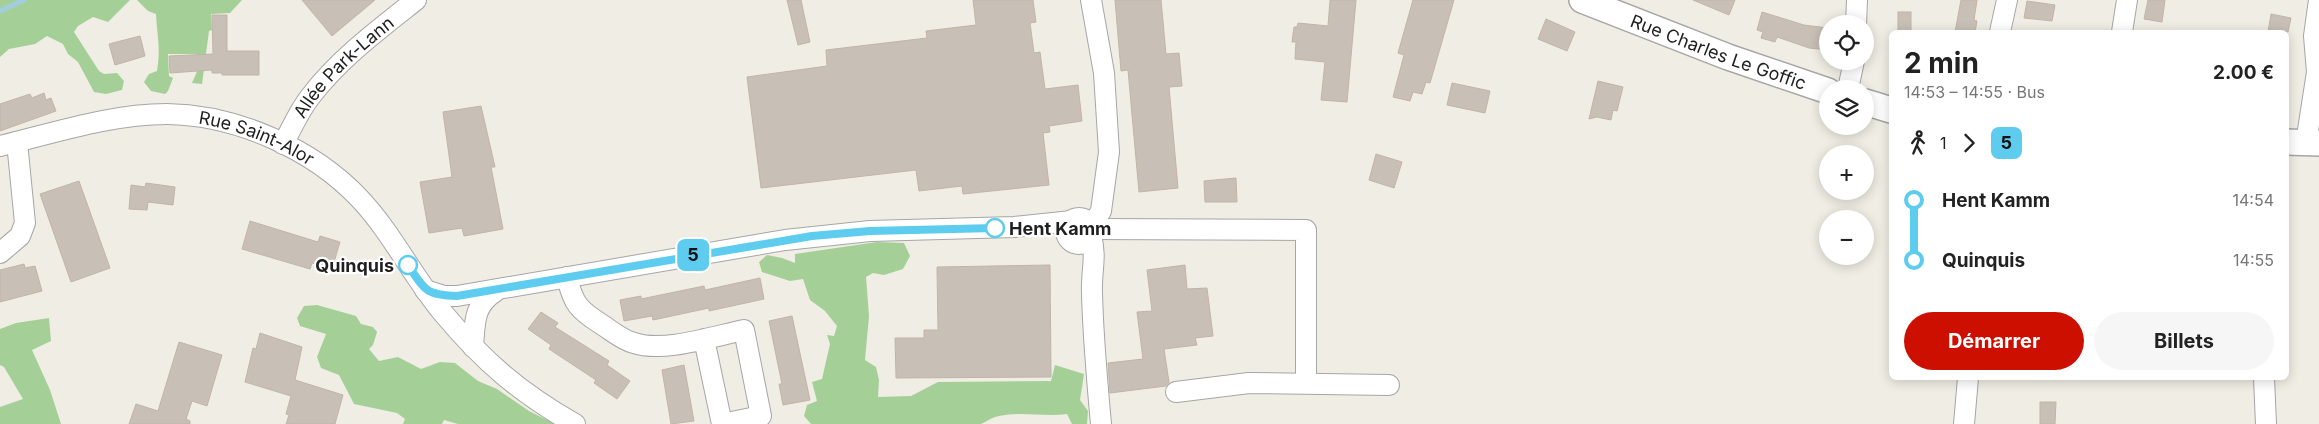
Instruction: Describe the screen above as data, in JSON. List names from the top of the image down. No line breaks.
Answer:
{"streets":{"street":["Rue Charles Le Goffic","Allée Park-Lann","Rue Saint-Alor"]},"crossings":[["Allée Park-Lann","Rue Saint-Alor"]],"places":["Hent Kamm","Quinquis"],"lines":["bus line 5"],"page":{"on_map":"5","map_buttons":["+","−"],"heading":["2 min","14:53 – 14:55 · Bus","2.00 €"],"legs":["1","5"],"list":[{"name":"Hent Kamm","value":"14:54"},{"name":"Quinquis","value":"14:55"}],"buttons":["Démarrer","Billets"]}}
